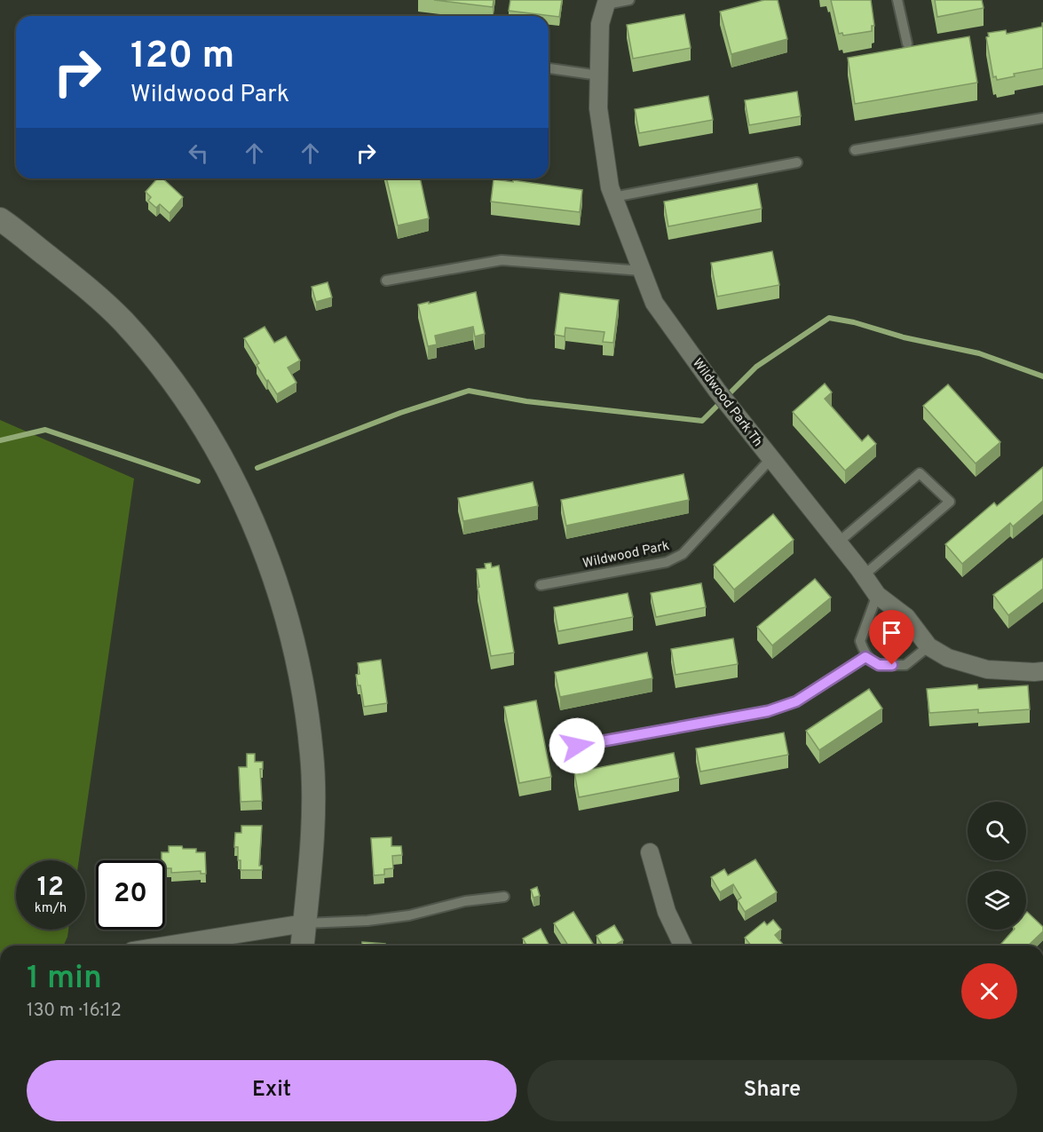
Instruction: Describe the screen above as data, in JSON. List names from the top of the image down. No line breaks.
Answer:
{"streets":{"street":["Wildwood Park Th"],"lane":["Wildwood Park"]},"crossings":[["Wildwood Park Th","Wildwood Park"]],"page":{"turn":["120 m","Wildwood Park"],"speed":"12 km/h","limit":"20","heading":["1 min","130 m · 16:12"],"buttons":["Exit","Share"]}}
